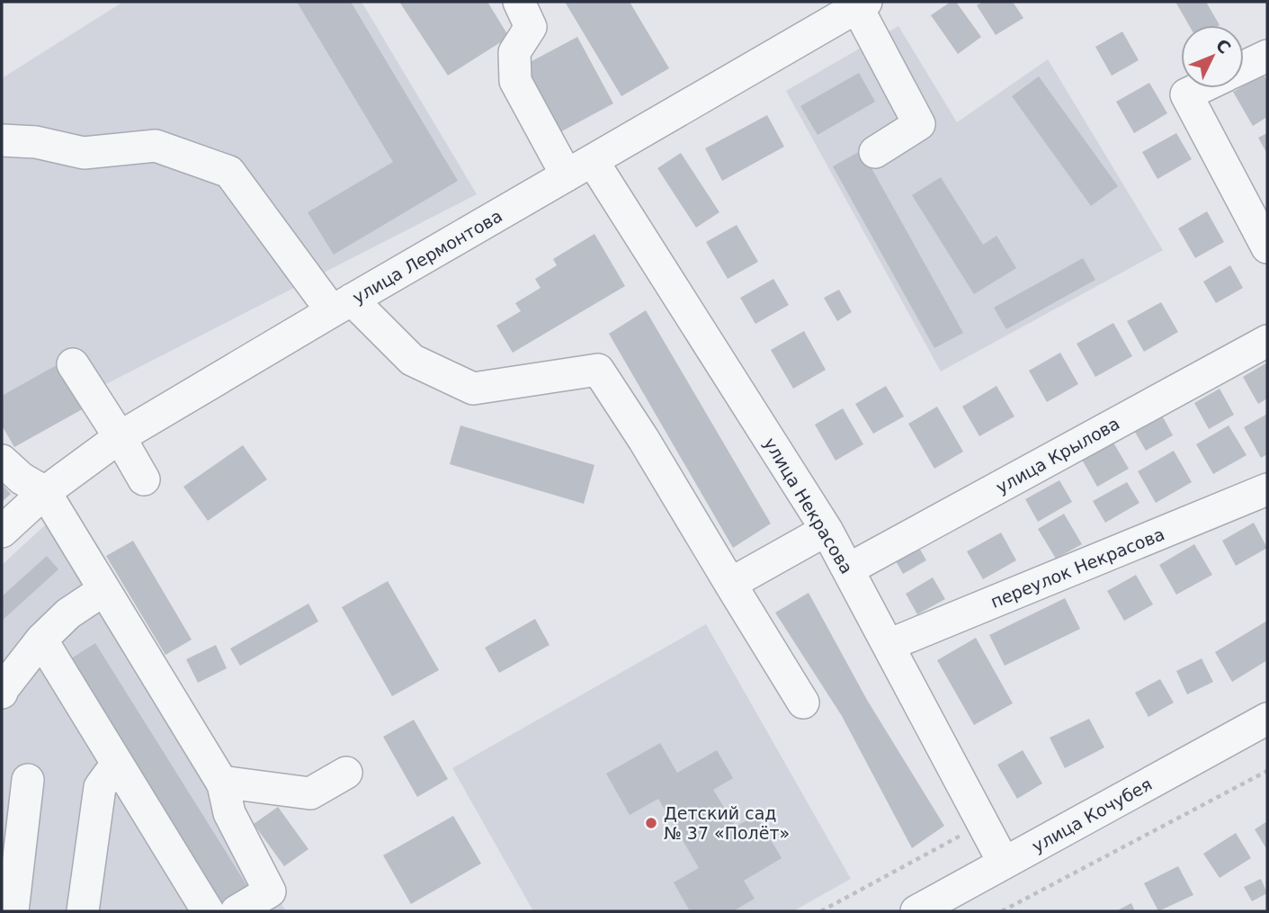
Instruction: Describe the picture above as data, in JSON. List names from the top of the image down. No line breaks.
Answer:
{"streets":{"street":["улица Лермонтова","улица Крылова","улица Некрасова","переулок Некрасова","улица Кочубея"]},"crossings":[["улица Лермонтова","улица Некрасова"],["улица Крылова","улица Некрасова"],["улица Некрасова","переулок Некрасова"],["улица Некрасова","улица Кочубея"]],"places":["Детский сад № 37 «Полёт»"],"north":"top right"}
